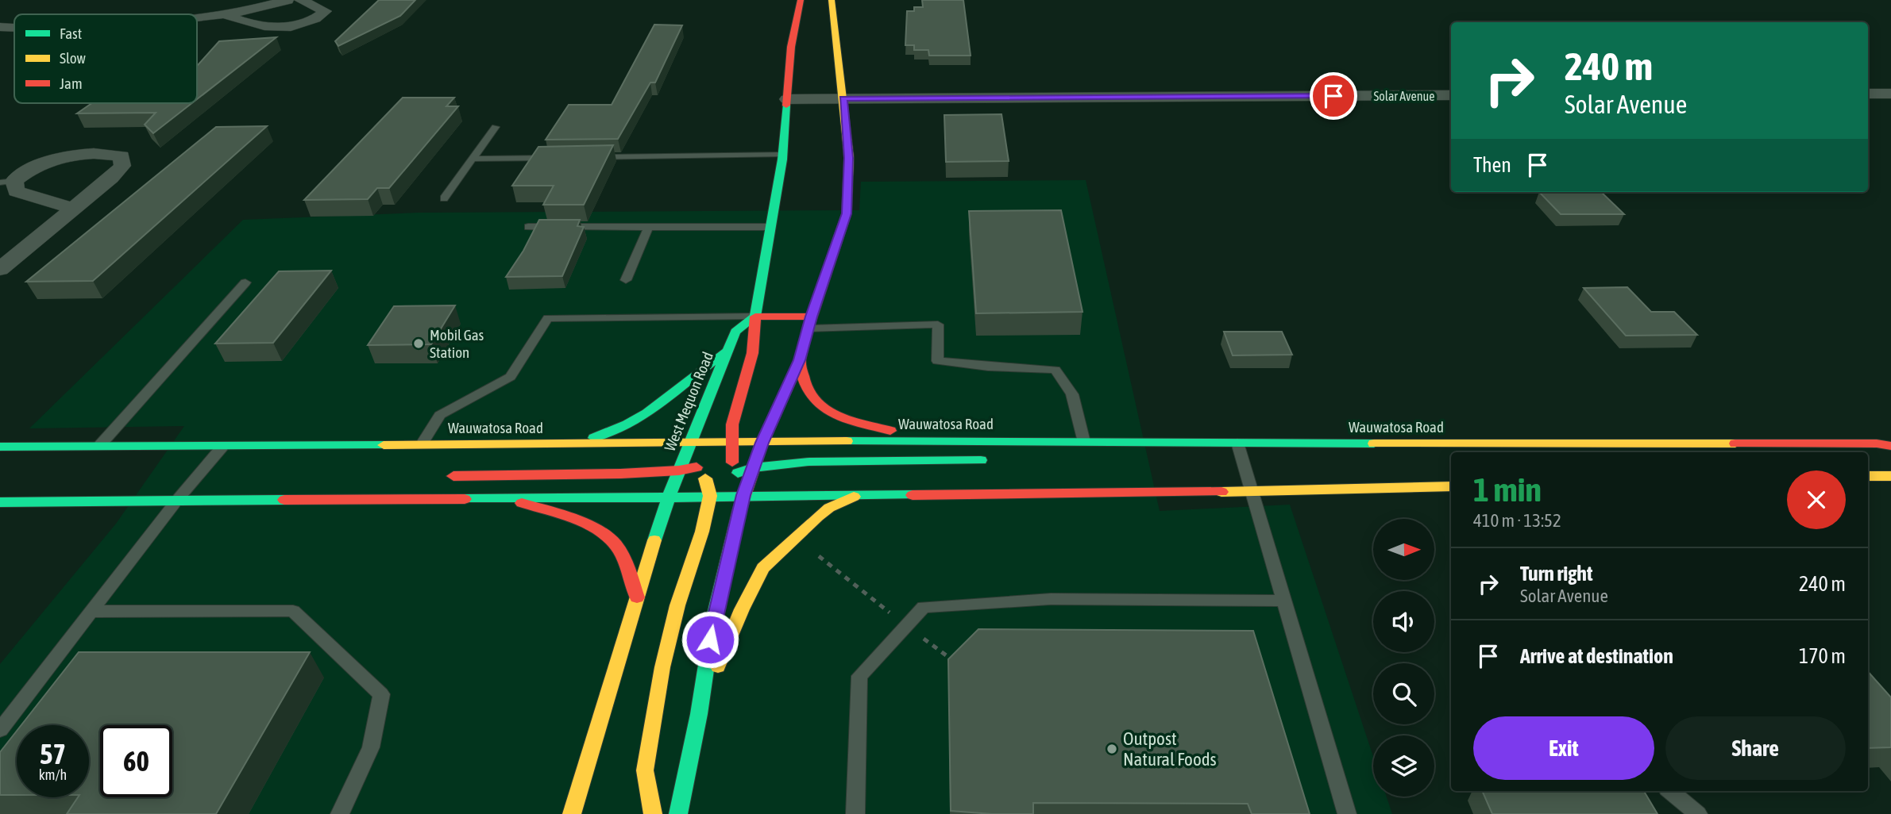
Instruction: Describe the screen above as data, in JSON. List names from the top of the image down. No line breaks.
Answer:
{"streets":{"main road":["West Mequon Road","Wauwatosa Road"],"street":["Solar Avenue"]},"crossings":[["West Mequon Road","Wauwatosa Road"]],"places":["Mobil Gas Station","Outpost Natural Foods"],"legend":["Fast","Slow","Jam"],"north":"right","page":{"turn":["240 m","Solar Avenue"],"then":"Then","heading":["1 min","410 m · 13:52"],"list":[{"name":"Turn right","note":"Solar Avenue","value":"240 m"},{"name":"Arrive at destination","value":"170 m"}],"buttons":["Exit","Share"],"speed":"57 km/h","limit":"60"}}
